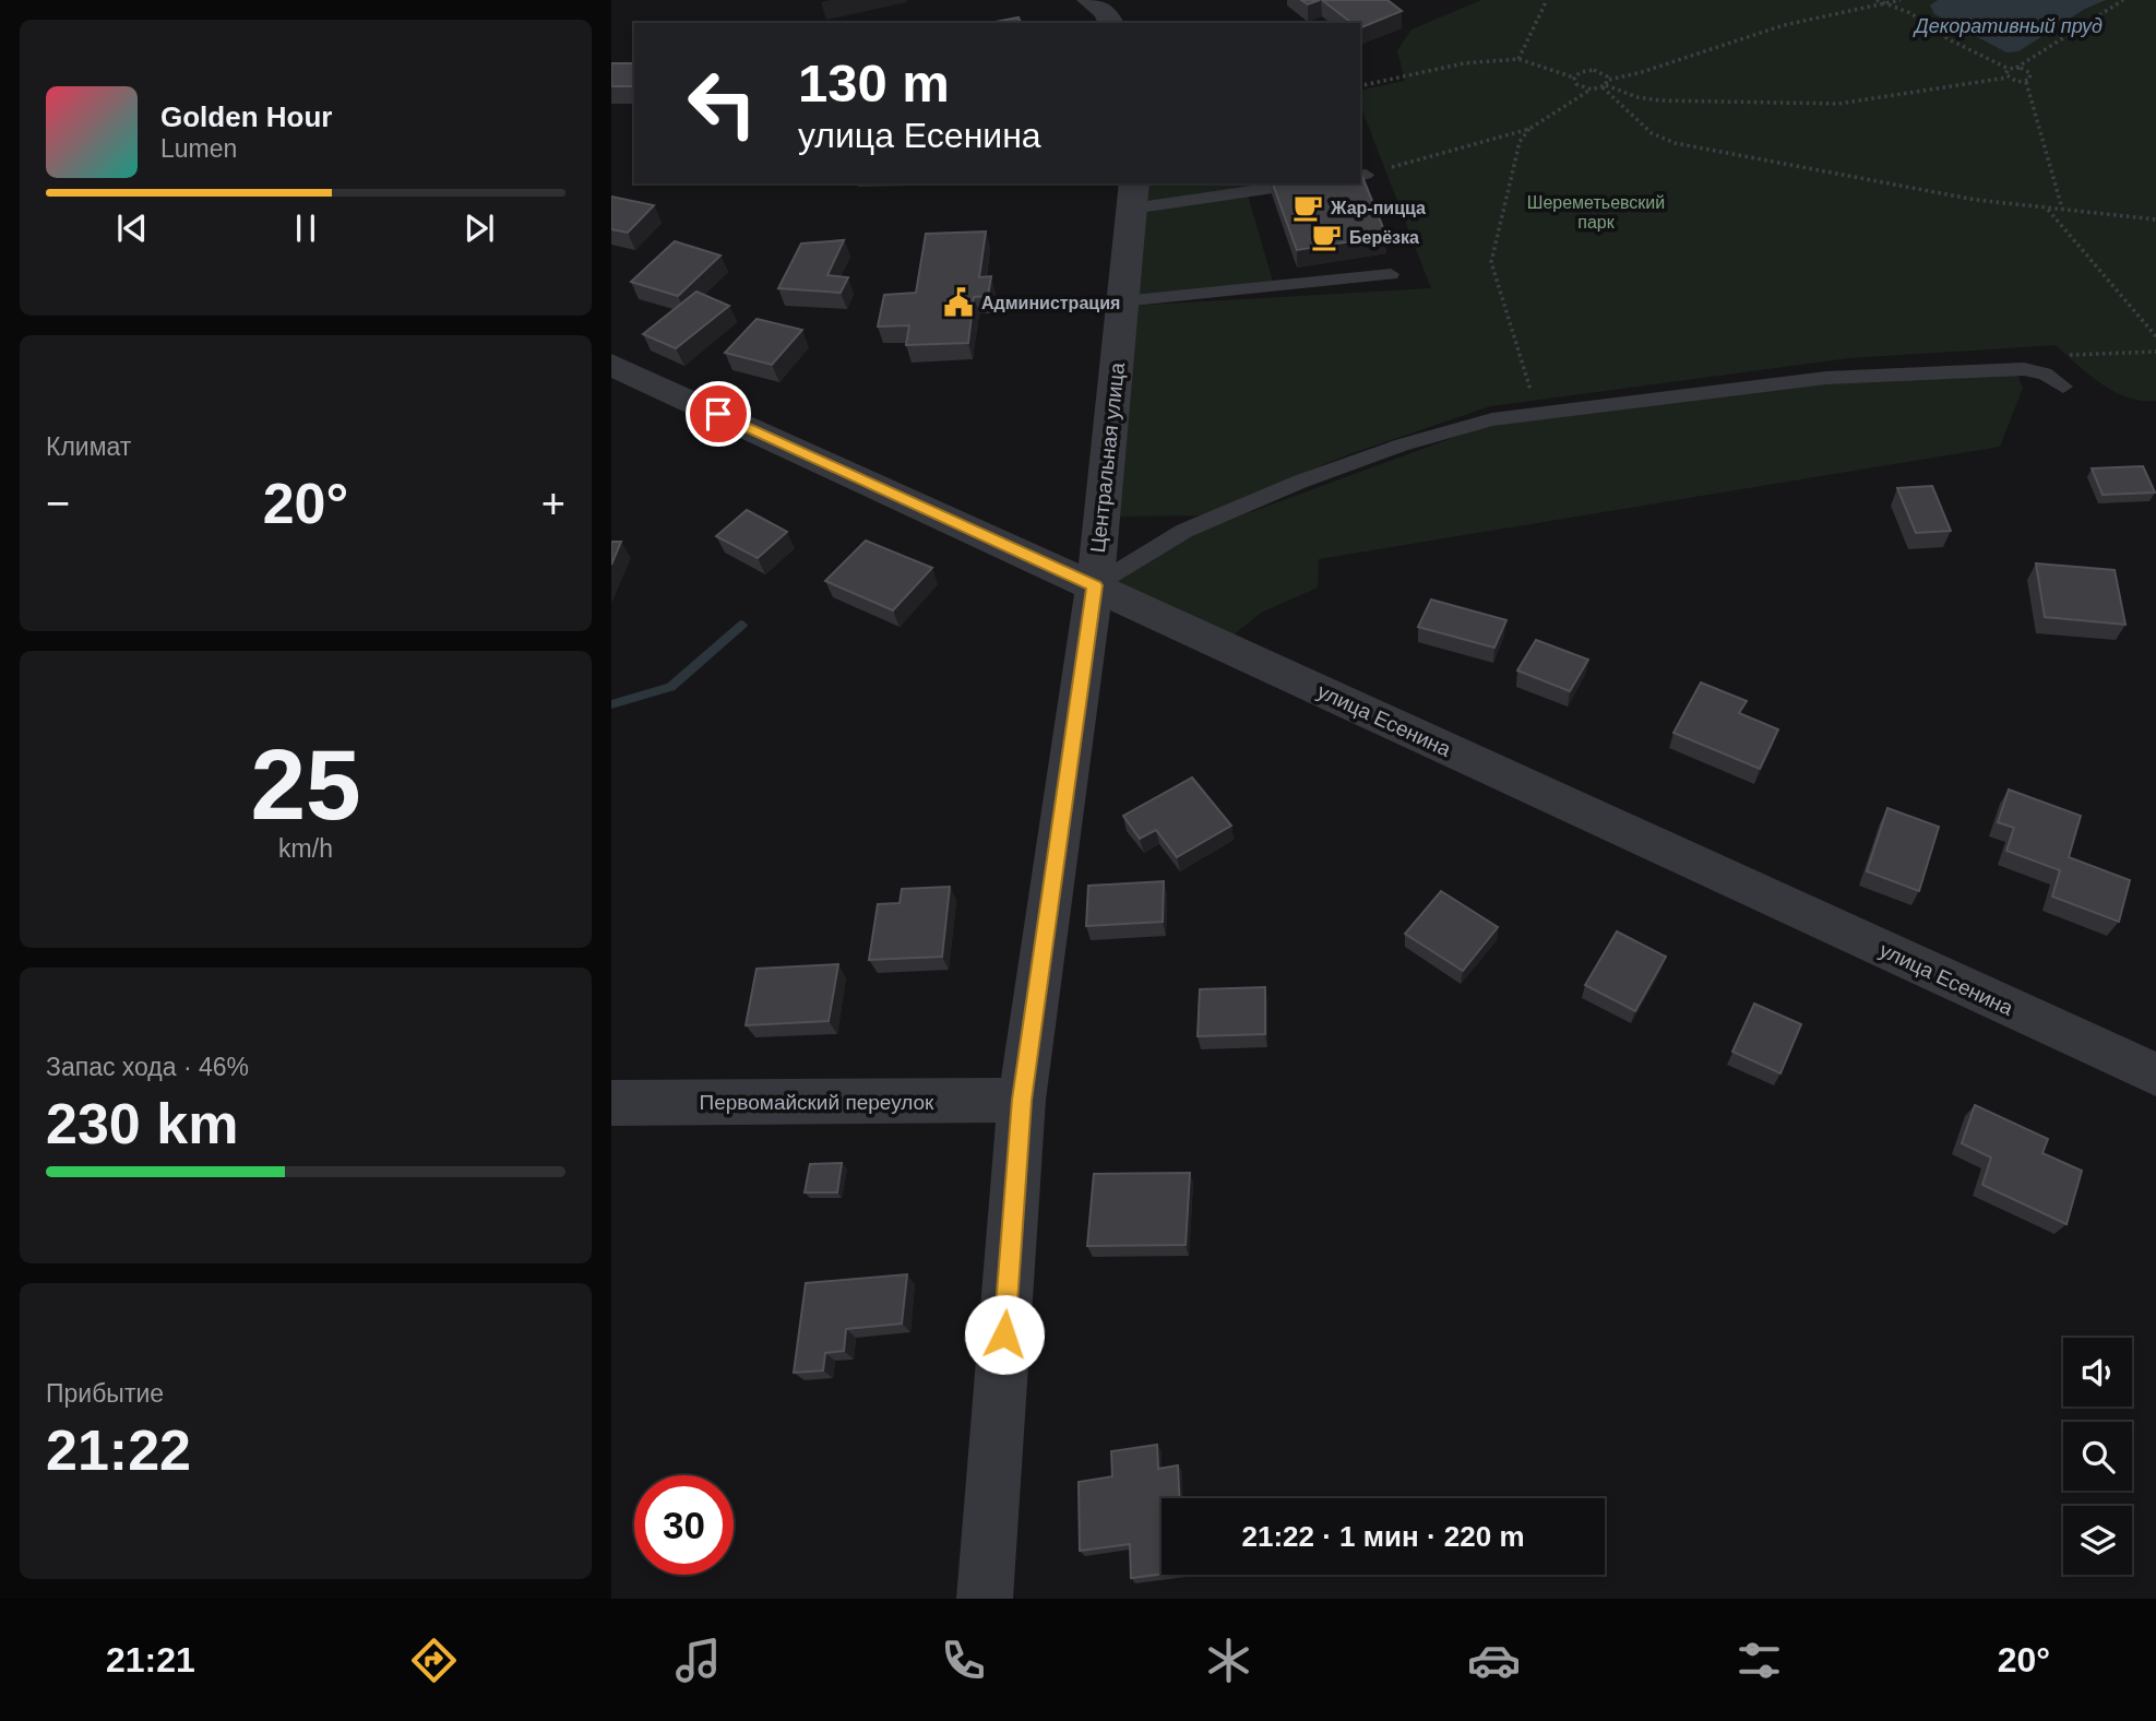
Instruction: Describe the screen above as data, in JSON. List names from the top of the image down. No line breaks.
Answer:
{"streets":{"street":["Центральная улица","улица Есенина","Первомайский переулок"]},"crossings":[["Центральная улица","улица Есенина"],["Центральная улица","Первомайский переулок"]],"water":["Декоративный пруд"],"parks":["Шереметьевский парк"],"places":{"cafe":["Жар-пицца","Берёзка"],"public building":["Администрация"]},"page":{"turn":["130 m","улица Есенина"],"song":["Golden Hour","Lumen"],"tile":["Климат",["25","km/h"],["Запас хода · 46%","230 km"],["Прибытие","21:22"]],"heat":["−","20°","+"],"limit":"30","trip":"21:22 · 1 мин · 220 m","tabs":["21:21","20°"]}}
